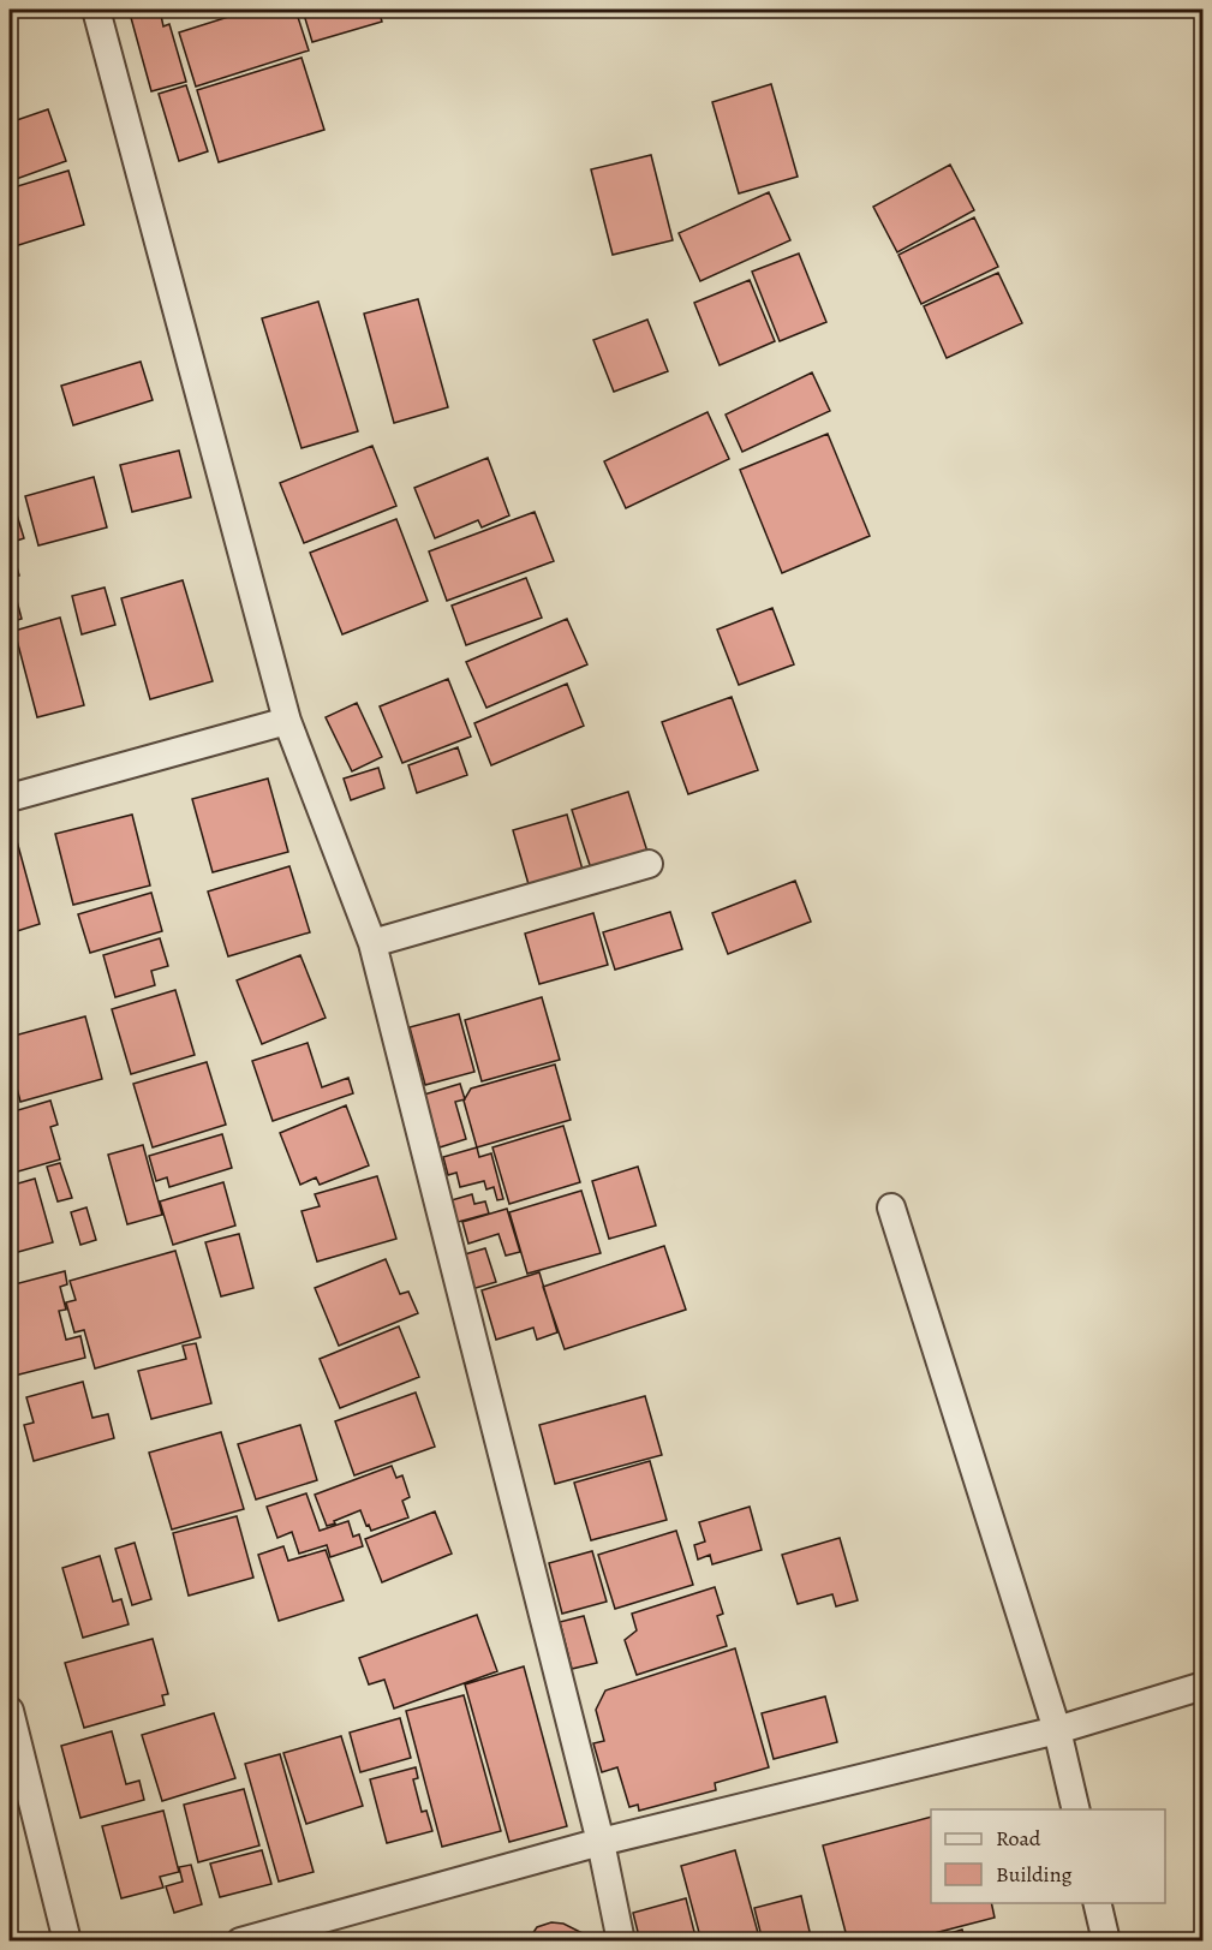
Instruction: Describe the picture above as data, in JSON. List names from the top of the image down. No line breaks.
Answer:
{"legend":["Road","Building"]}
